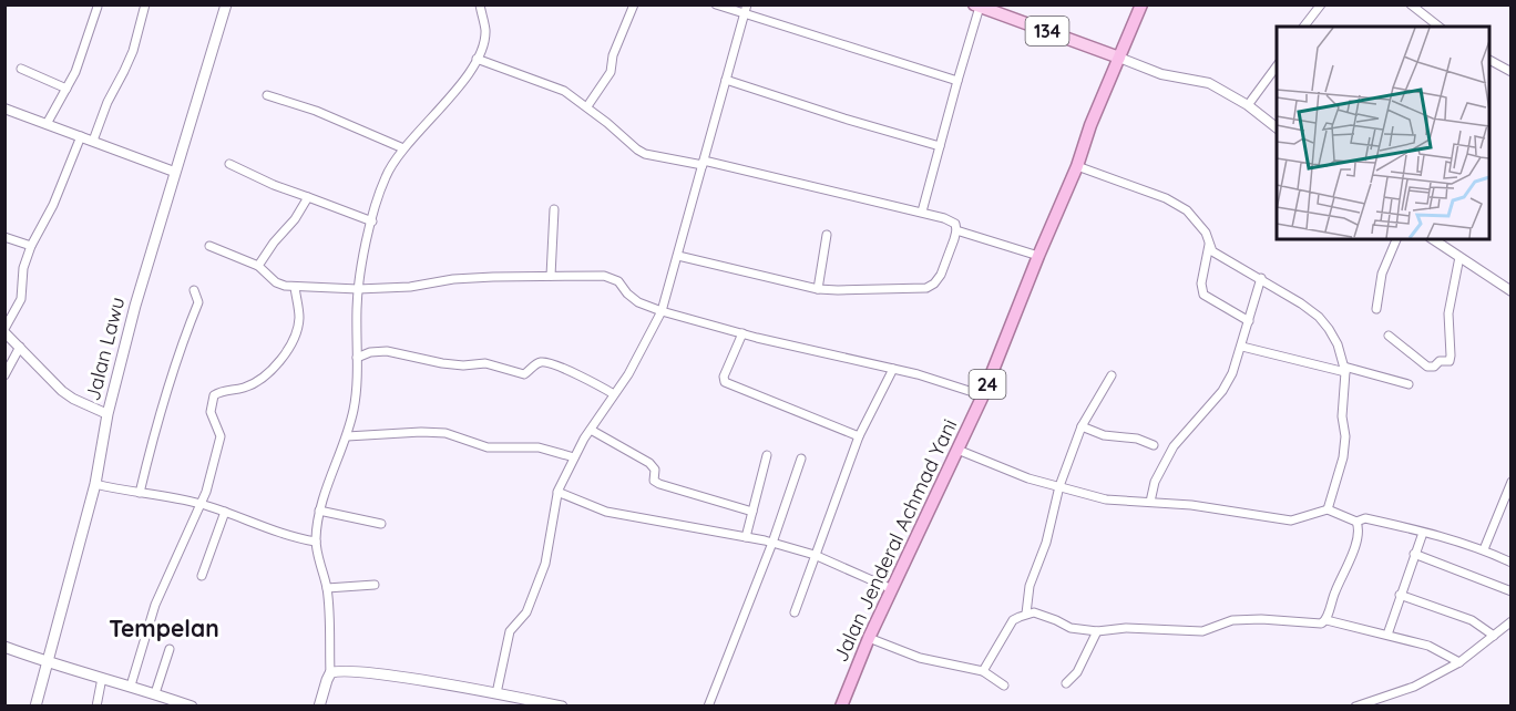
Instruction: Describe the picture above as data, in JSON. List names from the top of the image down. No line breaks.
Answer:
{"streets":{"highway":["24","Jalan Jenderal Achmad Yani"],"main road":["134","Jalan Lawu"]},"crossings":[["134","24"],["134","Jalan Jenderal Achmad Yani"],["24","Jalan Jenderal Achmad Yani"]],"districts":["Tempelan"]}
